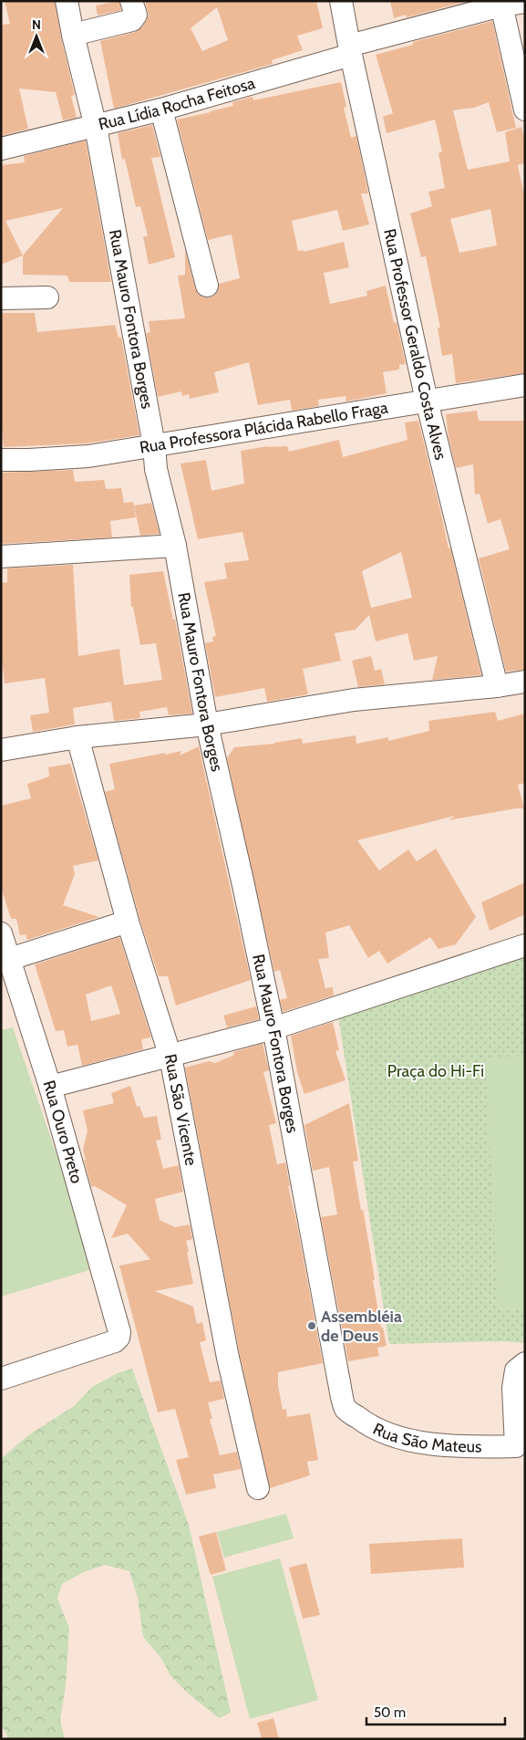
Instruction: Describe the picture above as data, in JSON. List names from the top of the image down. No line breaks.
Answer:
{"streets":{"street":["Rua Lídia Rocha Feitosa","Rua Mauro Fontora Borges","Rua Professor Geraldo Costa Alves","Rua Professora Plácida Rabello Fraga","Rua São Vicente","Rua Ouro Preto","Rua São Mateus"]},"crossings":[["Rua Lídia Rocha Feitosa","Rua Mauro Fontora Borges"],["Rua Lídia Rocha Feitosa","Rua Professor Geraldo Costa Alves"],["Rua Mauro Fontora Borges","Rua Professora Plácida Rabello Fraga"],["Rua Mauro Fontora Borges","Rua São Mateus"],["Rua Professor Geraldo Costa Alves","Rua Professora Plácida Rabello Fraga"]],"parks":["Praça do Hi-Fi"],"places":["Assembléia de Deus"],"scale_bar":"50 m","north":"top"}
